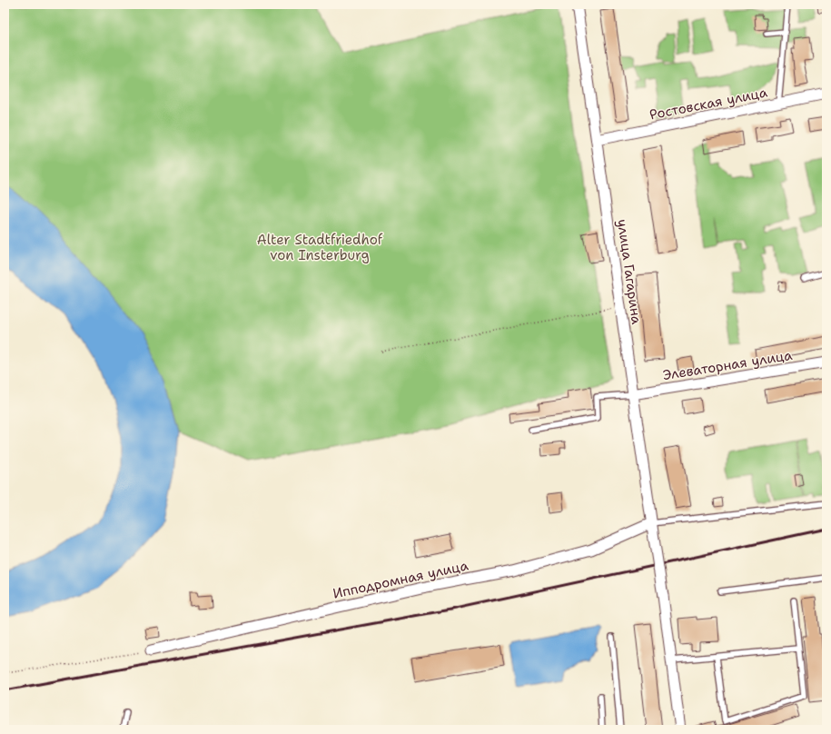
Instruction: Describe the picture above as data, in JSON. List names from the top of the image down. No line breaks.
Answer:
{"streets":{"street":["Ростовская улица","улица Гагарина","Элеваторная улица","Ипподромная улица"]},"crossings":[["Ростовская улица","улица Гагарина"],["улица Гагарина","Элеваторная улица"],["улица Гагарина","Ипподромная улица"]],"parks":["Alter Stadtfriedhof von Insterburg"]}
